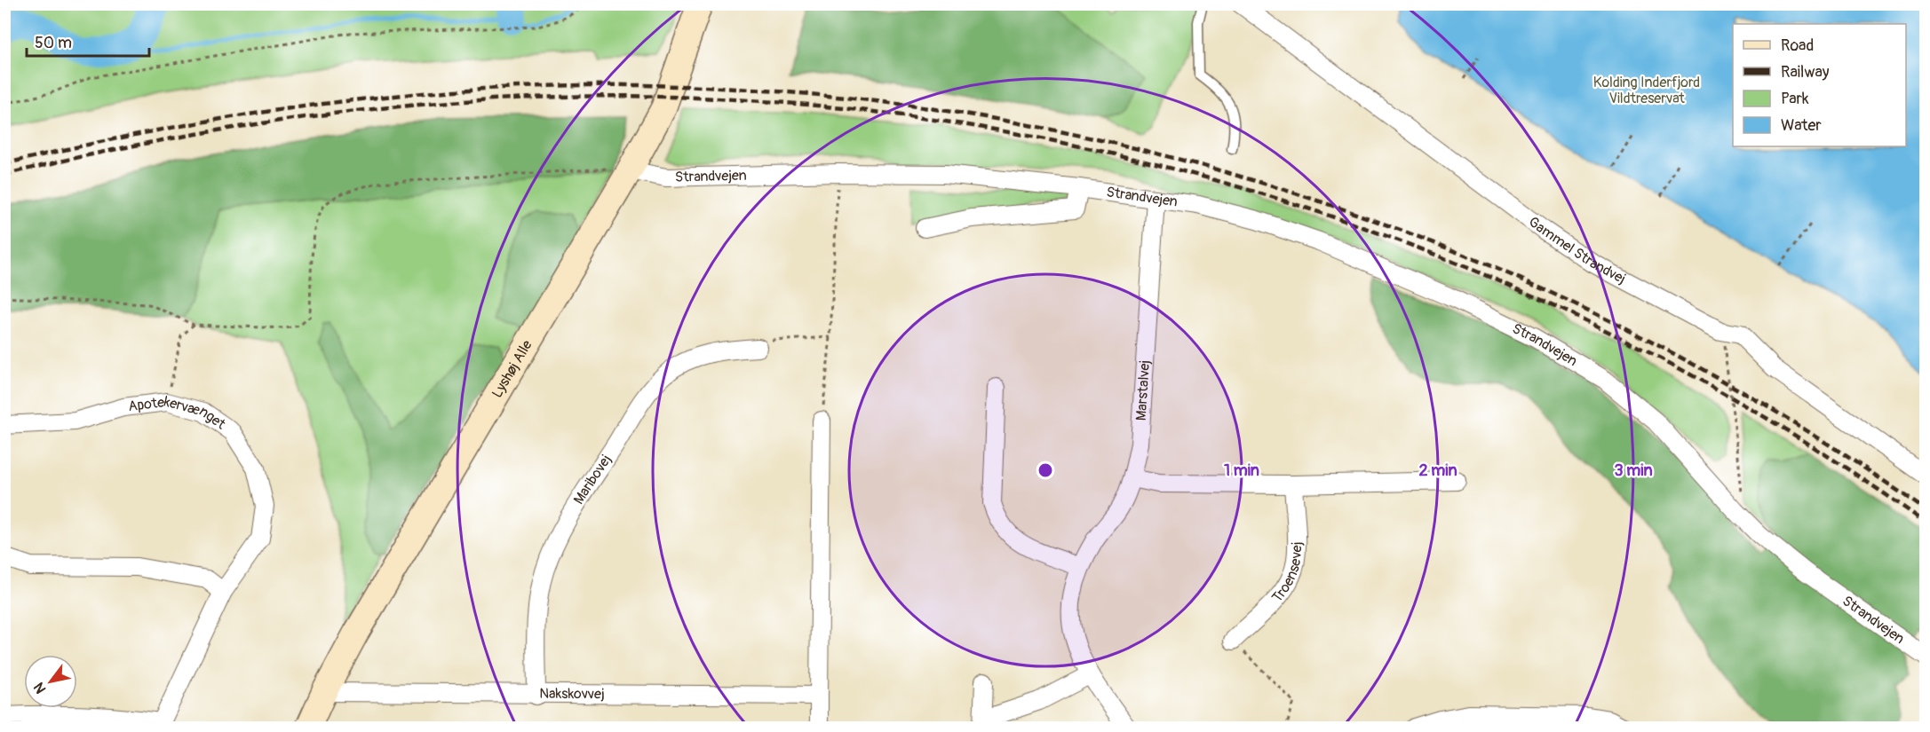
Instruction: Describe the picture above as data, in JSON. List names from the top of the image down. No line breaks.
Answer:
{"streets":{"street":["Strandvejen","Gammel Strandvej","Lyshøj Alle","Marstalvej","Apotekervænget","Maribovej","Troensevej","Nakskovvej"]},"crossings":[["Strandvejen","Lyshøj Alle"],["Strandvejen","Marstalvej"],["Lyshøj Alle","Nakskovvej"],["Maribovej","Nakskovvej"]],"parks":["Kolding Inderfjord Vildtreservat"],"legend":["Road","Railway","Park","Water"],"scale_bar":"50 m","north":"bottom left","rings":["1 min","2 min","3 min"]}
